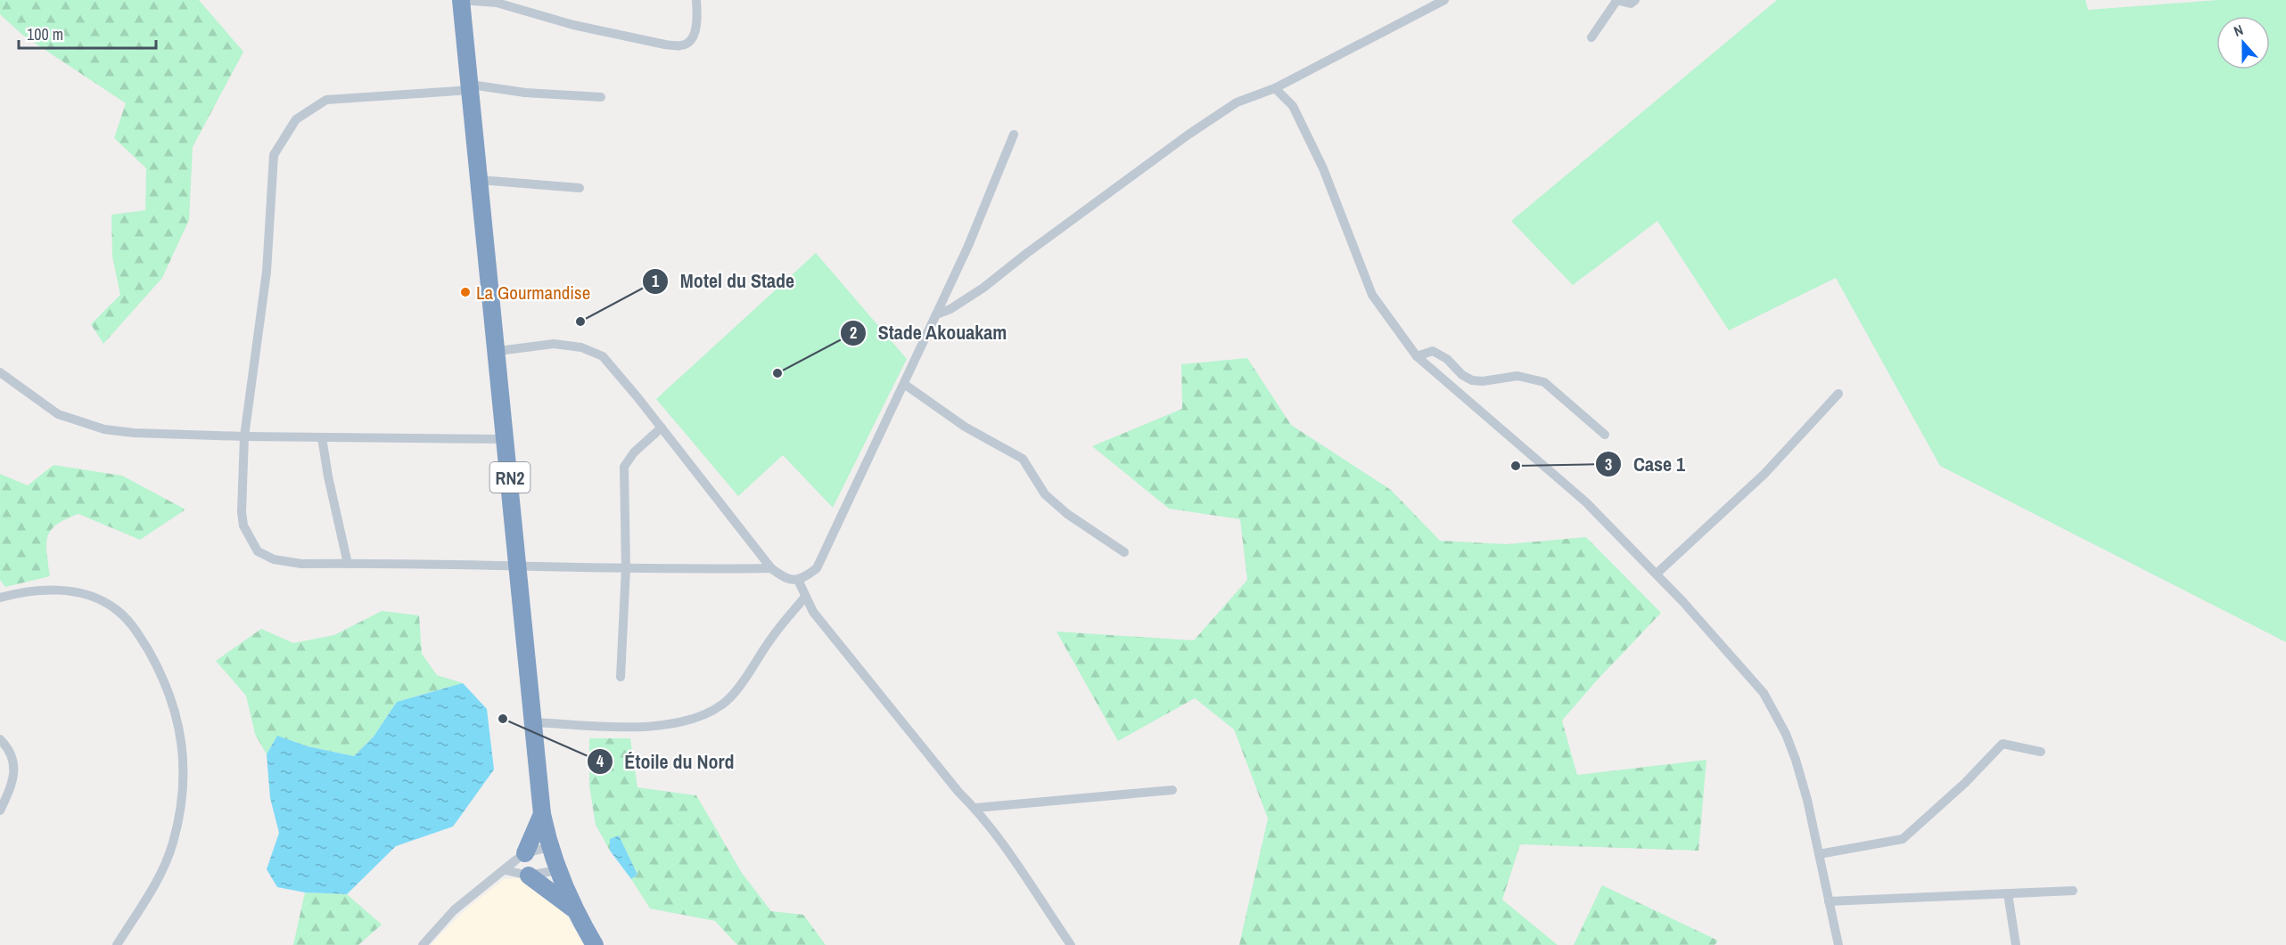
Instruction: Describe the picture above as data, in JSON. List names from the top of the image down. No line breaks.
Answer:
{"streets":{"highway":["RN2"]},"places":["La Gourmandise","Motel du Stade","Stade Akouakam","Case 1","Étoile du Nord"],"scale_bar":"100 m","north":"top"}
